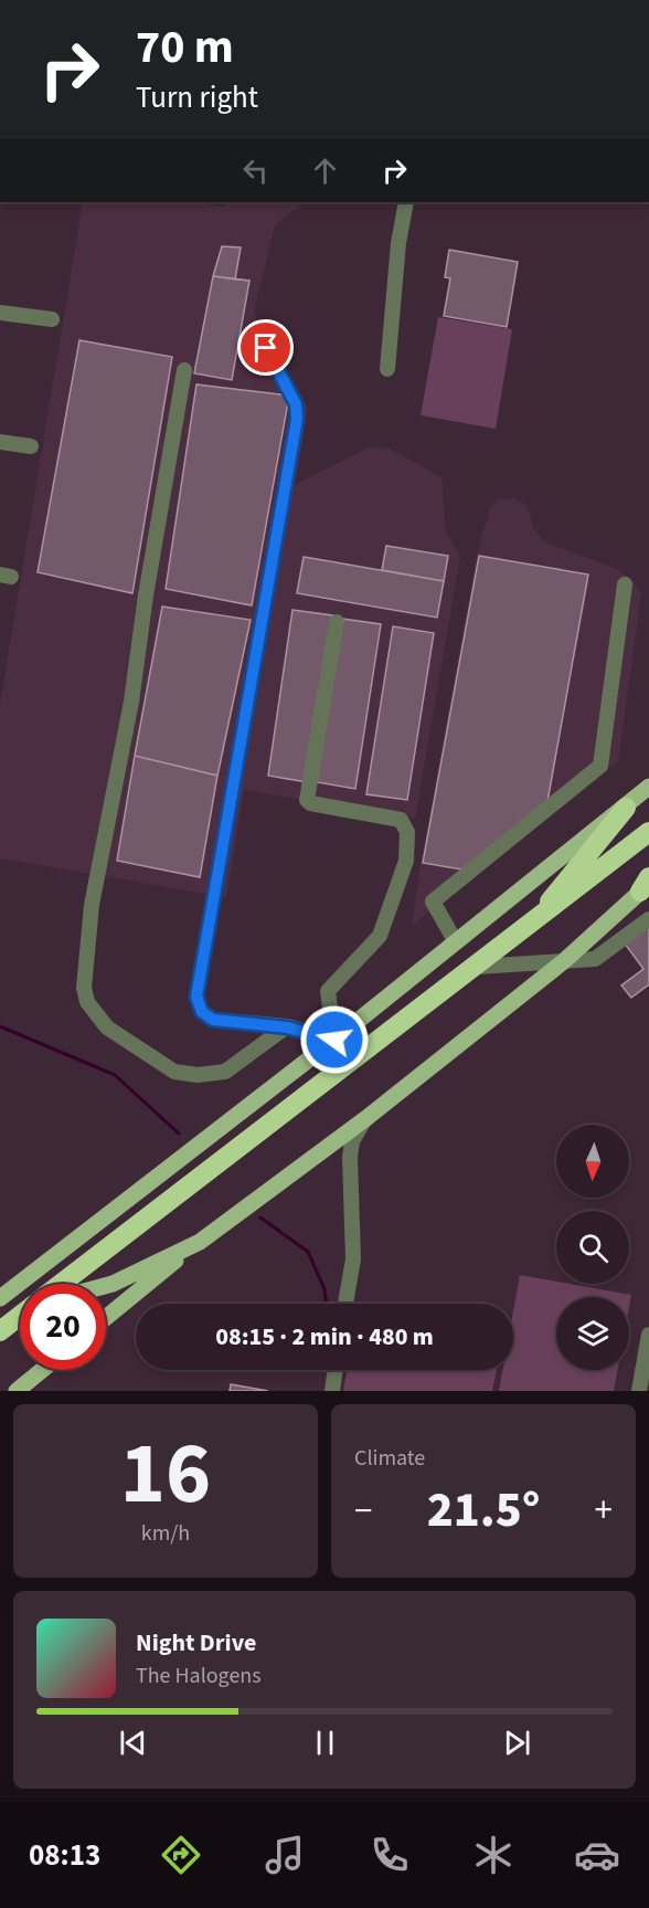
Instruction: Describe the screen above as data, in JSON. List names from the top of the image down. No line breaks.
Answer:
{"north":"bottom","page":{"turn":["70 m","Turn right"],"limit":"20","trip":"08:15 · 2 min · 480 m","tile":[["16","km/h"],"Climate"],"heat":["−","21.5°","+"],"song":["Night Drive","The Halogens"],"tabs":"08:13"}}
